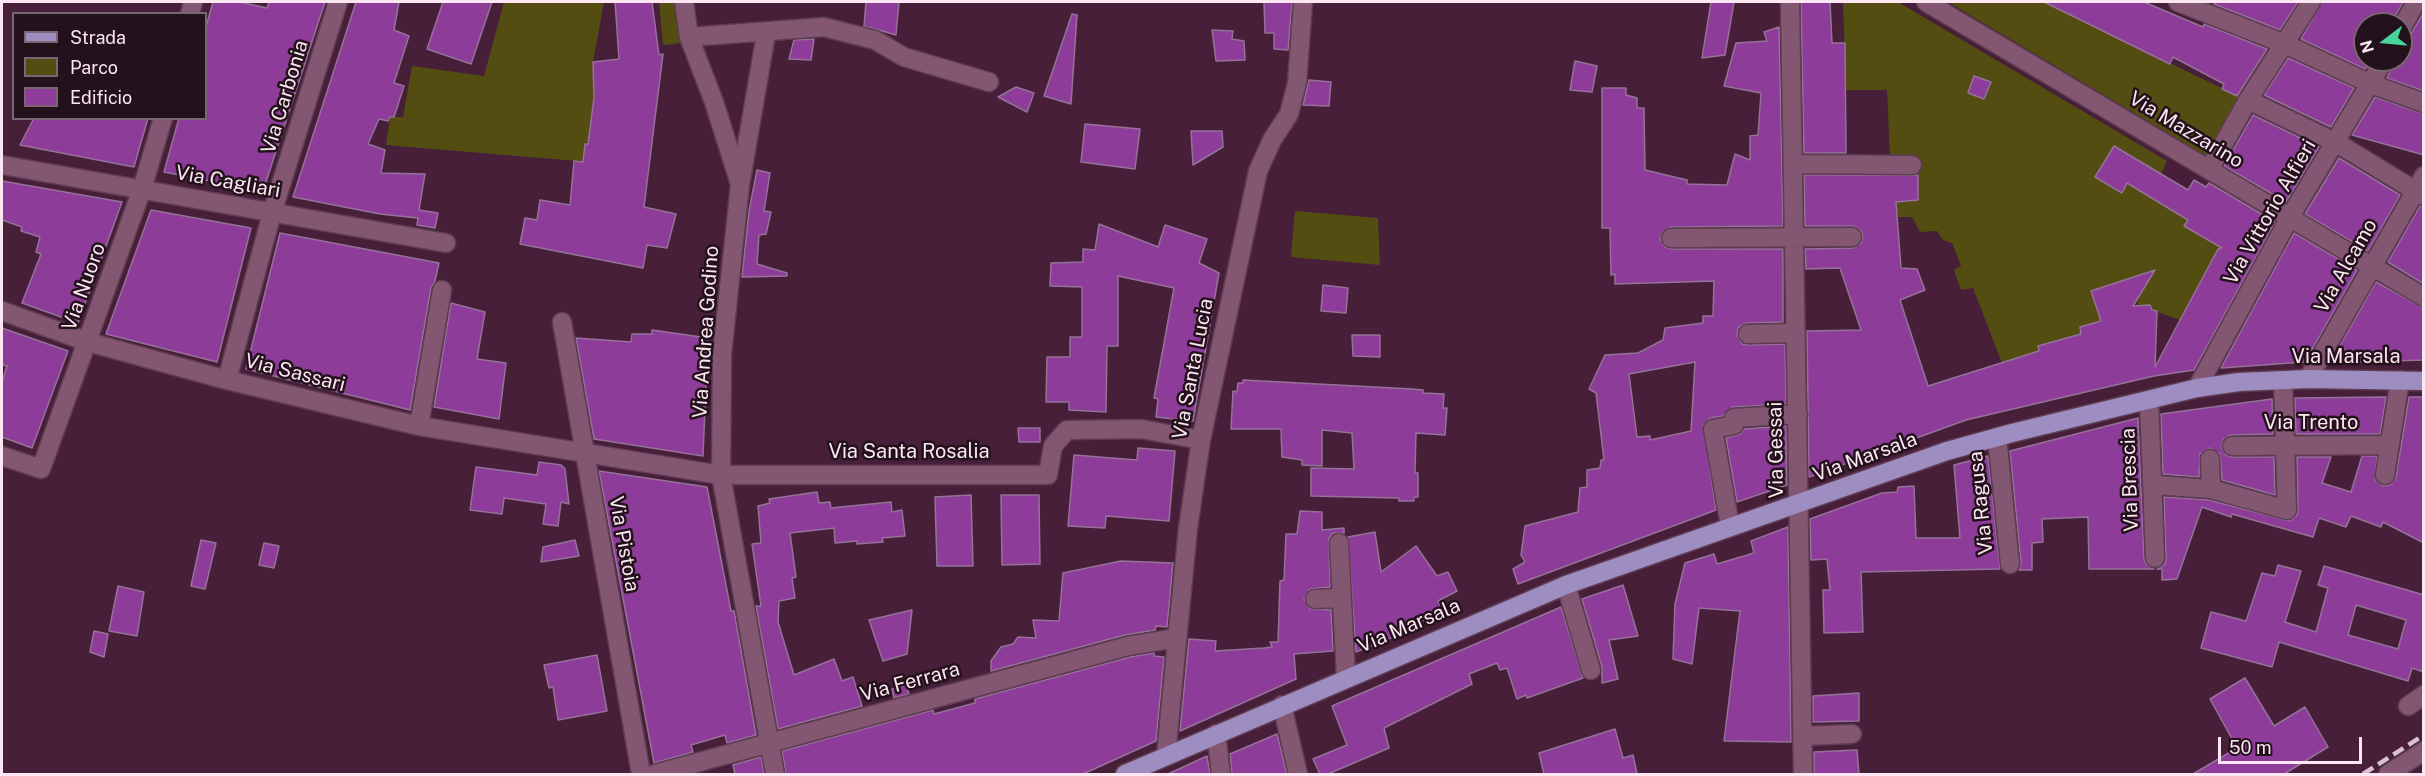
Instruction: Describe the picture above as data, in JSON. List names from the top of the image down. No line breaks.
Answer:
{"streets":{"main road":["Via Marsala"],"street":["Via Carbonia","Via Mazzarino","Via Cagliari","Via Vittorio Alfieri","Via Alcamo","Via Nuoro","Via Andrea Godino","Via Santa Lucia","Via Sassari","Via Trento","Via Gessai","Via Santa Rosalia","Via Brescia","Via Ragusa","Via Pistoia","Via Ferrara"]},"crossings":[["Via Carbonia","Via Cagliari"],["Via Carbonia","Via Sassari"],["Via Mazzarino","Via Vittorio Alfieri"],["Via Mazzarino","Via Alcamo"],["Via Cagliari","Via Nuoro"],["Via Vittorio Alfieri","Via Marsala"],["Via Alcamo","Via Marsala"],["Via Nuoro","Via Sassari"],["Via Andrea Godino","Via Santa Rosalia"],["Via Andrea Godino","Via Ferrara"],["Via Marsala","Via Santa Lucia"],["Via Marsala","Via Gessai"],["Via Marsala","Via Brescia"],["Via Marsala","Via Ragusa"],["Via Santa Lucia","Via Santa Rosalia"],["Via Santa Lucia","Via Ferrara"],["Via Sassari","Via Santa Rosalia"],["Via Sassari","Via Pistoia"],["Via Santa Rosalia","Via Pistoia"]],"legend":["Strada","Parco","Edificio"],"scale_bar":"50 m","north":"left"}
